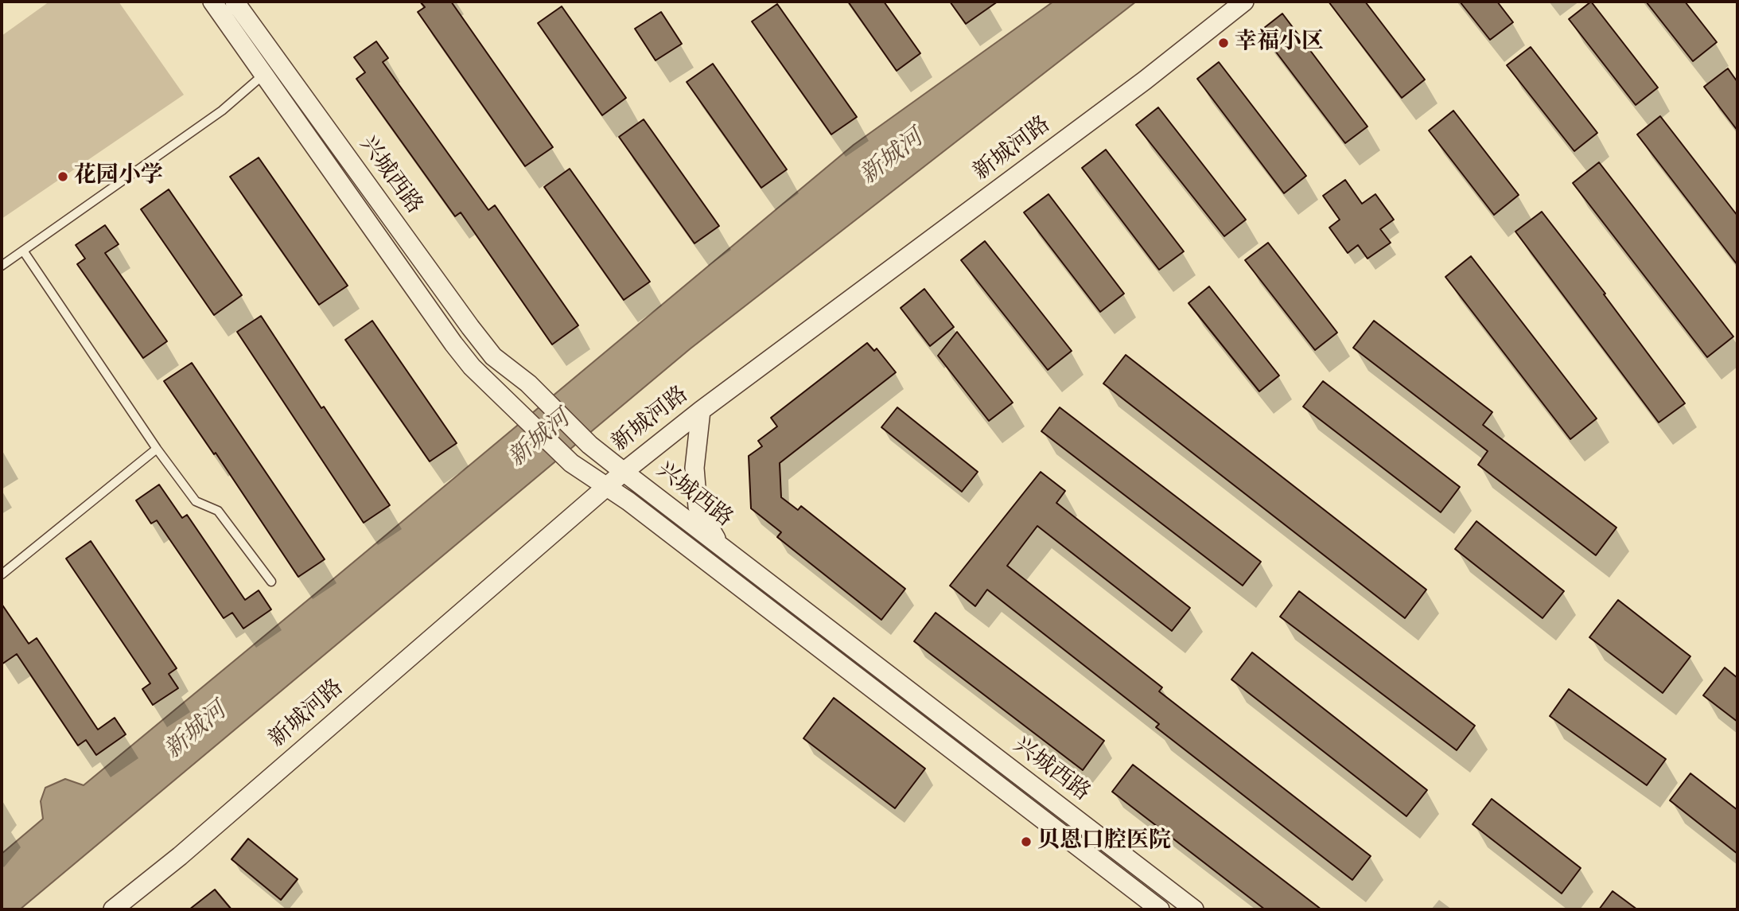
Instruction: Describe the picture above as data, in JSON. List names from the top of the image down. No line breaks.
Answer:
{"streets":{"street":["新城河路","兴城西路"]},"crossings":[["新城河路","兴城西路"]],"water":["新城河"],"places":["幸福小区","花园小学","贝恩口腔医院"]}
